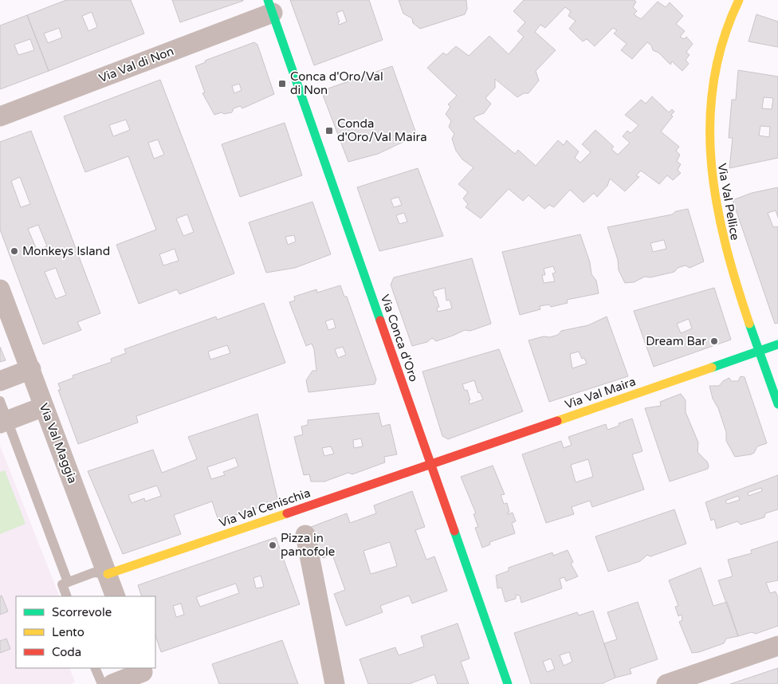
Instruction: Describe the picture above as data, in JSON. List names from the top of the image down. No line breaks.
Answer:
{"streets":{"street":["Via Val di Non","Via Val Pellice","Via Conca d'Oro","Via Val Maira","Via Val Maggia","Via Val Cenischia"]},"crossings":[["Via Val di Non","Via Conca d'Oro"],["Via Val Pellice","Via Val Maira"],["Via Conca d'Oro","Via Val Maira"],["Via Conca d'Oro","Via Val Cenischia"],["Via Val Maira","Via Val Cenischia"],["Via Val Maggia","Via Val Cenischia"]],"places":{"transit":["Conca d'Oro/Val di Non","Conda d'Oro/Val Maira"],"other":["Monkeys Island","Dream Bar","Pizza in pantofole"]},"legend":["Scorrevole","Lento","Coda"]}
